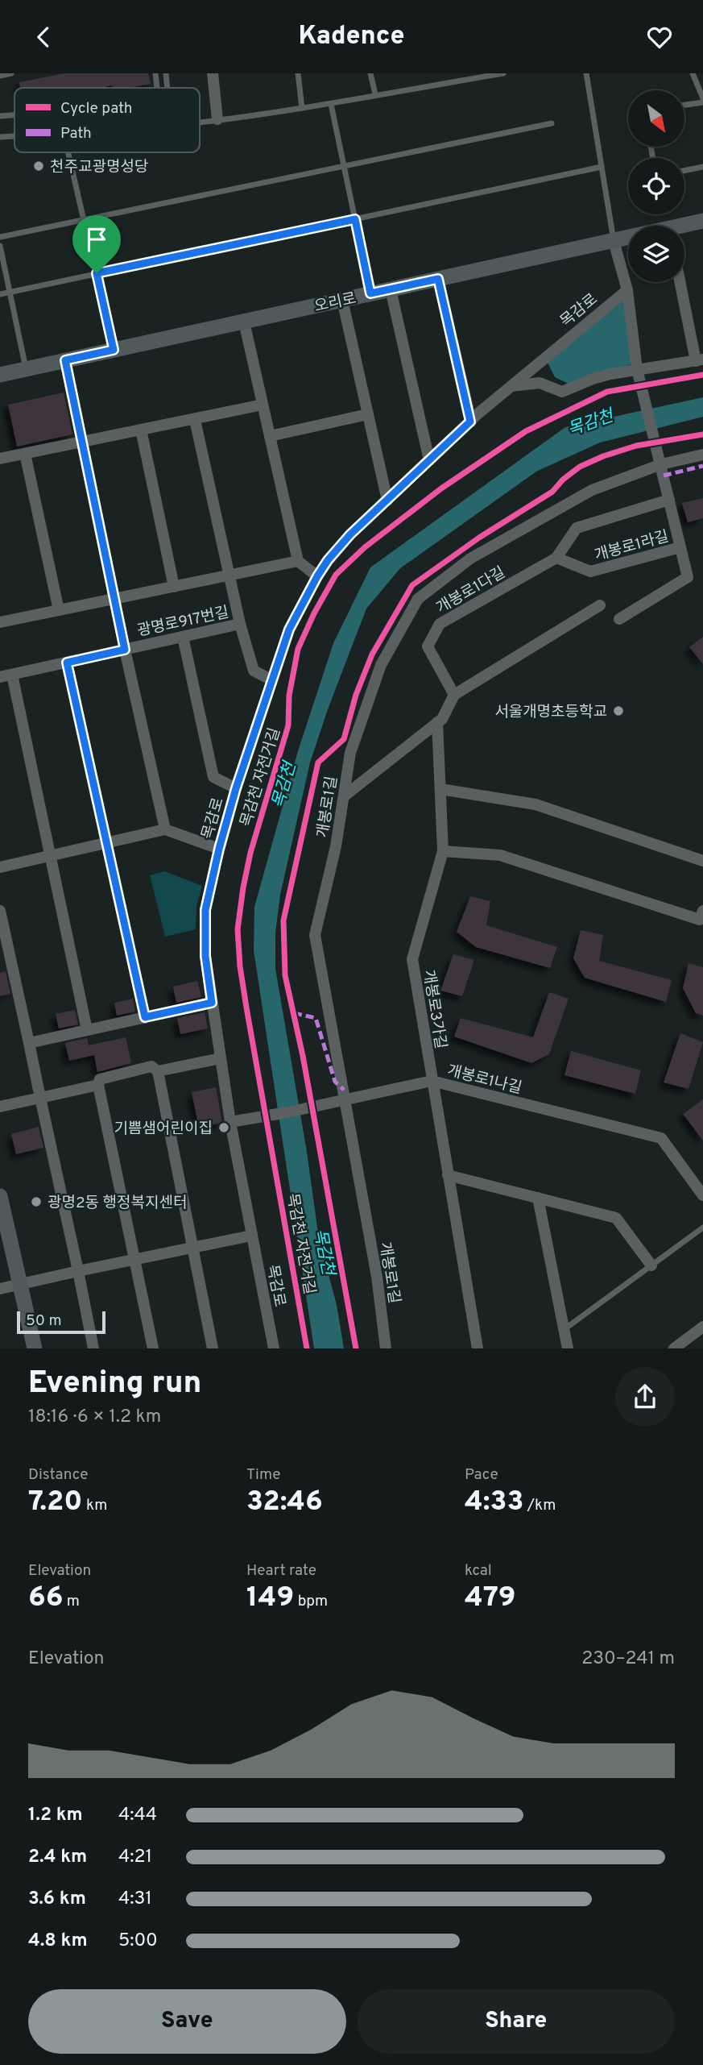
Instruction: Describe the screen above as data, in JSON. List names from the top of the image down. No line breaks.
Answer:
{"streets":{"main road":["오리로"],"street":["목감로","개봉로1라길","개봉로1다길","광명로917번길","개봉로1길","개봉로3가길","개봉로1나길"],"cycle path":["목감천 자전거길"]},"crossings":[["목감로","개봉로1라길"],["목감로","개봉로1나길"],["개봉로1라길","개봉로1다길"],["개봉로1라길","개봉로1길"],["개봉로1길","개봉로1나길"],["개봉로3가길","개봉로1나길"]],"water":["목감천"],"places":["천주교광명성당","서울개명초등학교","기쁨샘어린이집","광명2동 행정복지센터"],"legend":["Cycle path","Path"],"scale_bar":"50 m","north":"bottom right","page":{"header":"Kadence","scale":"50 m","heading":["Evening run","18:16 · 6 × 1.2 km"],"stats":[["Distance","7.20 km"],["Time","32:46"],["Pace","4:33 /km"],["Elevation","66 m"],["Heart rate","149 bpm"],["kcal","479"]],"chart":["Elevation","230–241 m"],"list":[{"name":"1.2 km","note":"4:44"},{"name":"2.4 km","note":"4:21"},{"name":"3.6 km","note":"4:31"},{"name":"4.8 km","note":"5:00"}],"buttons":["Save","Share"]}}
